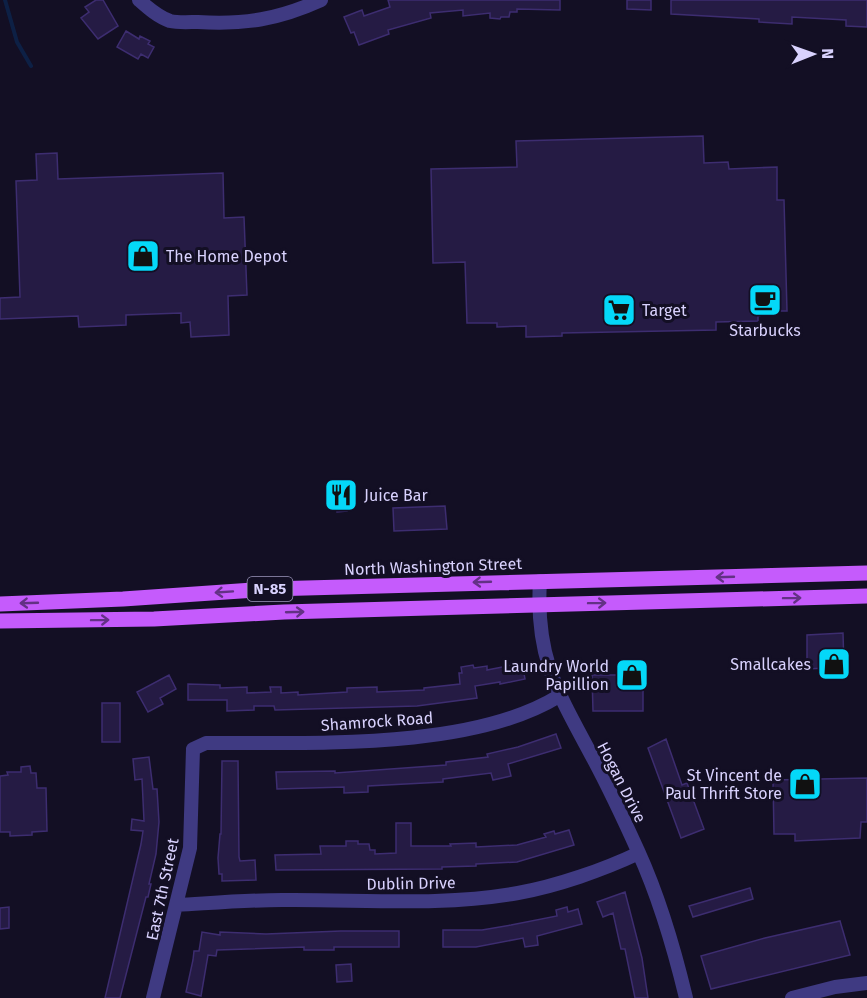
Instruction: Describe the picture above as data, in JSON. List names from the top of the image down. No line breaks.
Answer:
{"streets":{"main road":["North Washington Street","N-85"],"street":["Shamrock Road","Hogan Drive","Dublin Drive","East 7th Street"]},"crossings":[["North Washington Street","Hogan Drive"],["N-85","Hogan Drive"],["Shamrock Road","Hogan Drive"],["Shamrock Road","East 7th Street"],["Hogan Drive","Dublin Drive"],["Dublin Drive","East 7th Street"]],"places":{"shop":["The Home Depot","Smallcakes","Laundry World Papillion","St Vincent de Paul Thrift Store"],"cafe":["Starbucks"],"supermarket":["Target"],"restaurant":["Juice Bar"]},"north":"right"}
